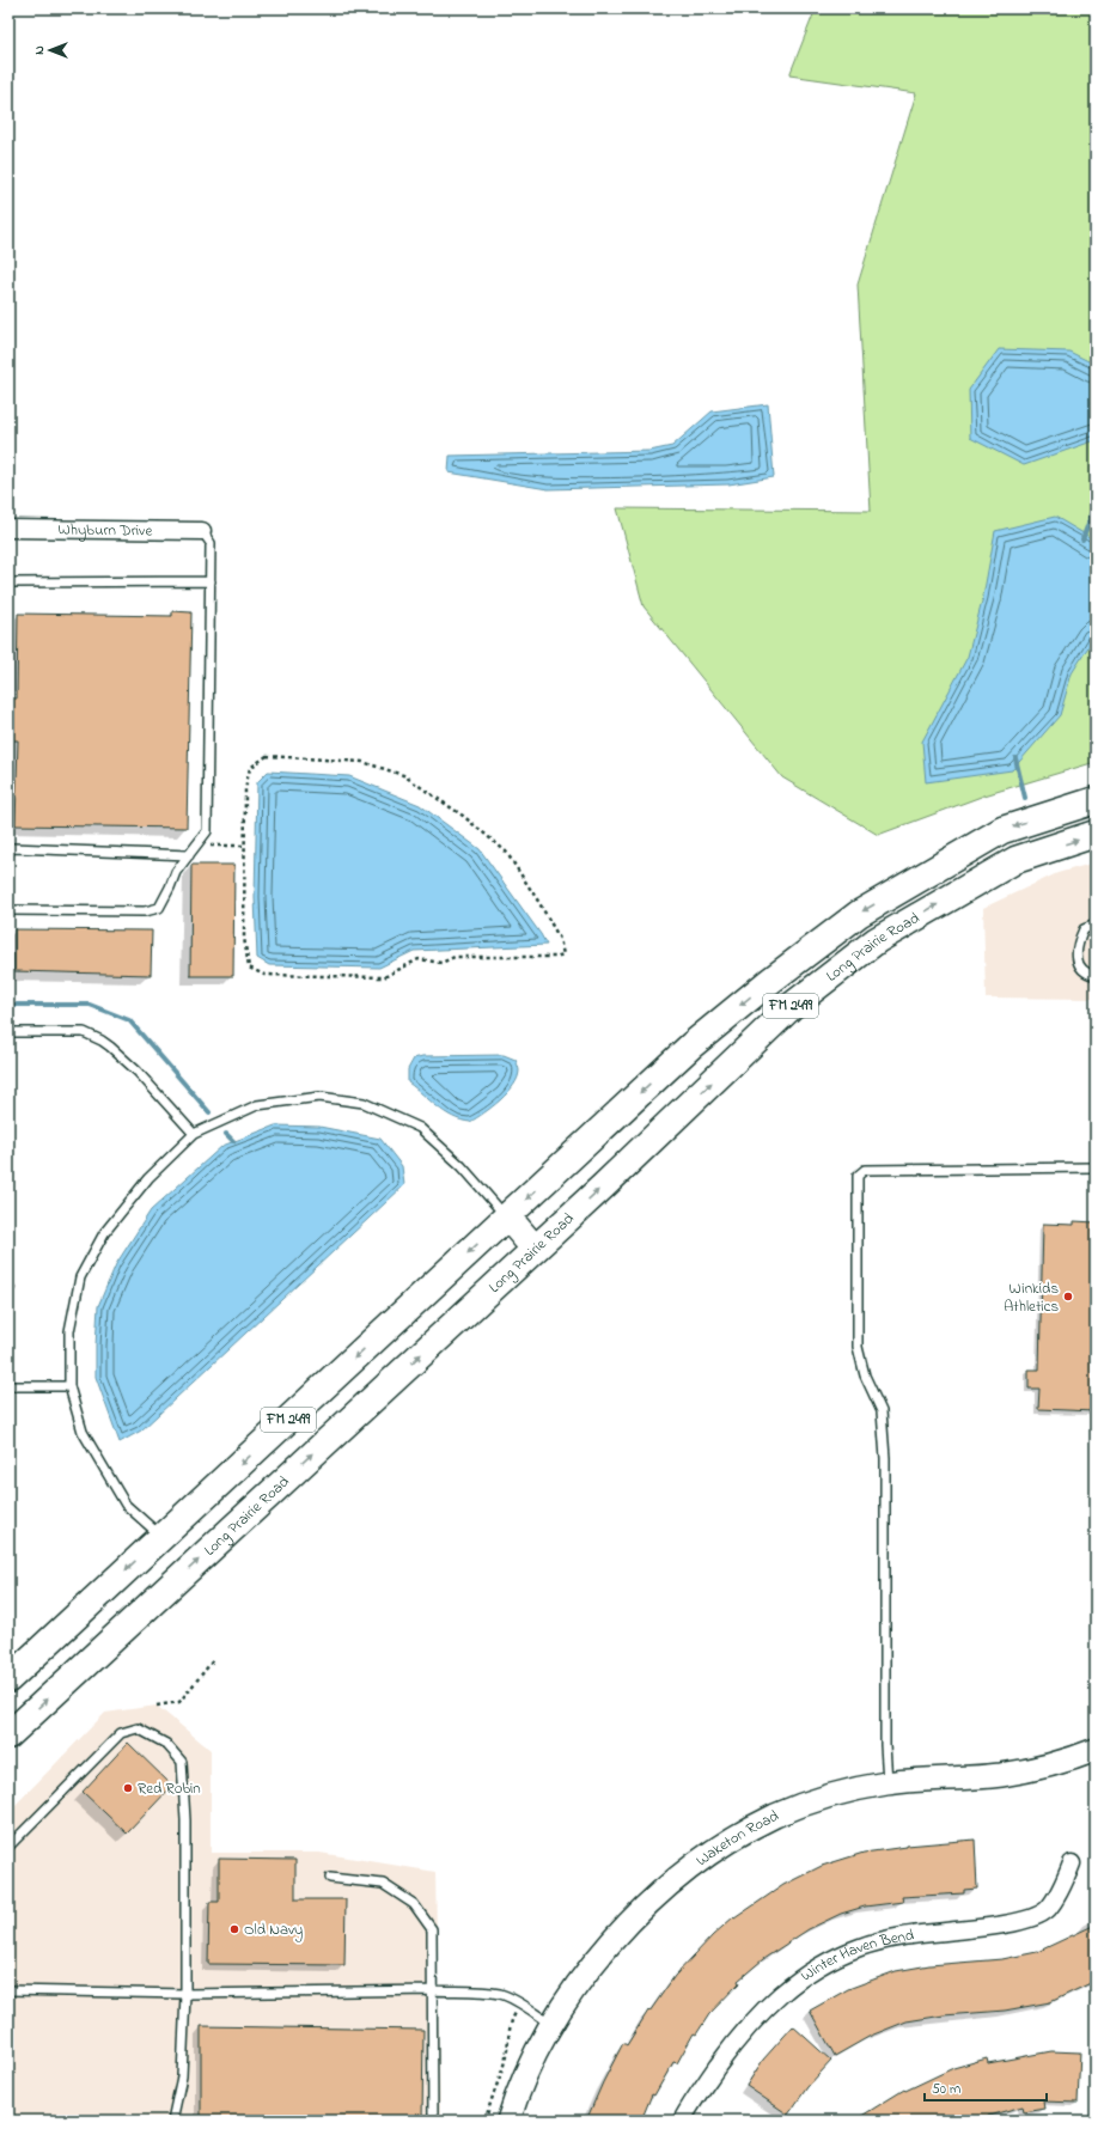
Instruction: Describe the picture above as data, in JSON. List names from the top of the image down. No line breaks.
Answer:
{"streets":{"main road":["Long Prairie Road","FM 2499"],"street":["Whyburn Drive","Waketon Road","Winter Haven Bend"]},"places":["Winkids Athletics","Red Robin","Old Navy"],"scale_bar":"50 m","north":"left"}
